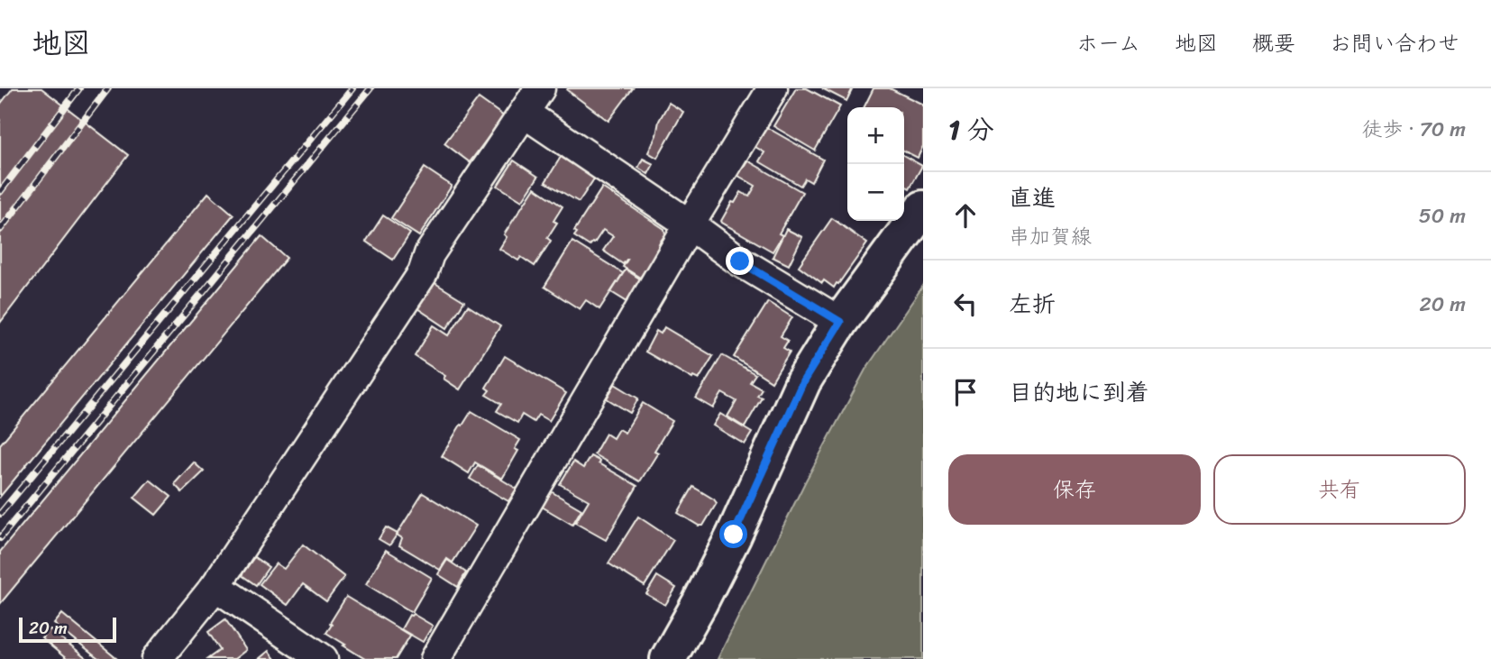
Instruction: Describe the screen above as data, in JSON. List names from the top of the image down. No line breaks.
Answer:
{"scale_bar":"20 m","page":{"header":"地図","nav":["ホーム","地図","概要","お問い合わせ"],"heading":["1 分","徒歩 · 70 m"],"map_buttons":["+","−"],"list":[["直進","串加賀線","50 m"],["左折","20 m"],"目的地に到着"],"buttons":["保存","共有"],"scale":"20 m"}}
